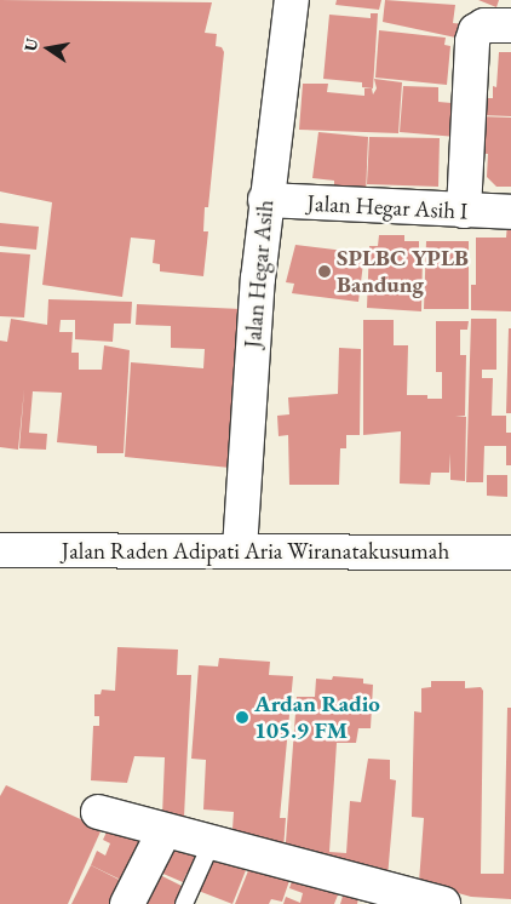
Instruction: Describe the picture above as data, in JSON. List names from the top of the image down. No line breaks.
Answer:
{"streets":{"street":["Jalan Hegar Asih I","Jalan Hegar Asih","Jalan Raden Adipati Aria Wiranatakusumah"]},"crossings":[["Jalan Hegar Asih I","Jalan Hegar Asih"],["Jalan Hegar Asih","Jalan Raden Adipati Aria Wiranatakusumah"]],"places":["SPLBC YPLB Bandung","Ardan Radio 105.9 FM"],"north":"left"}
